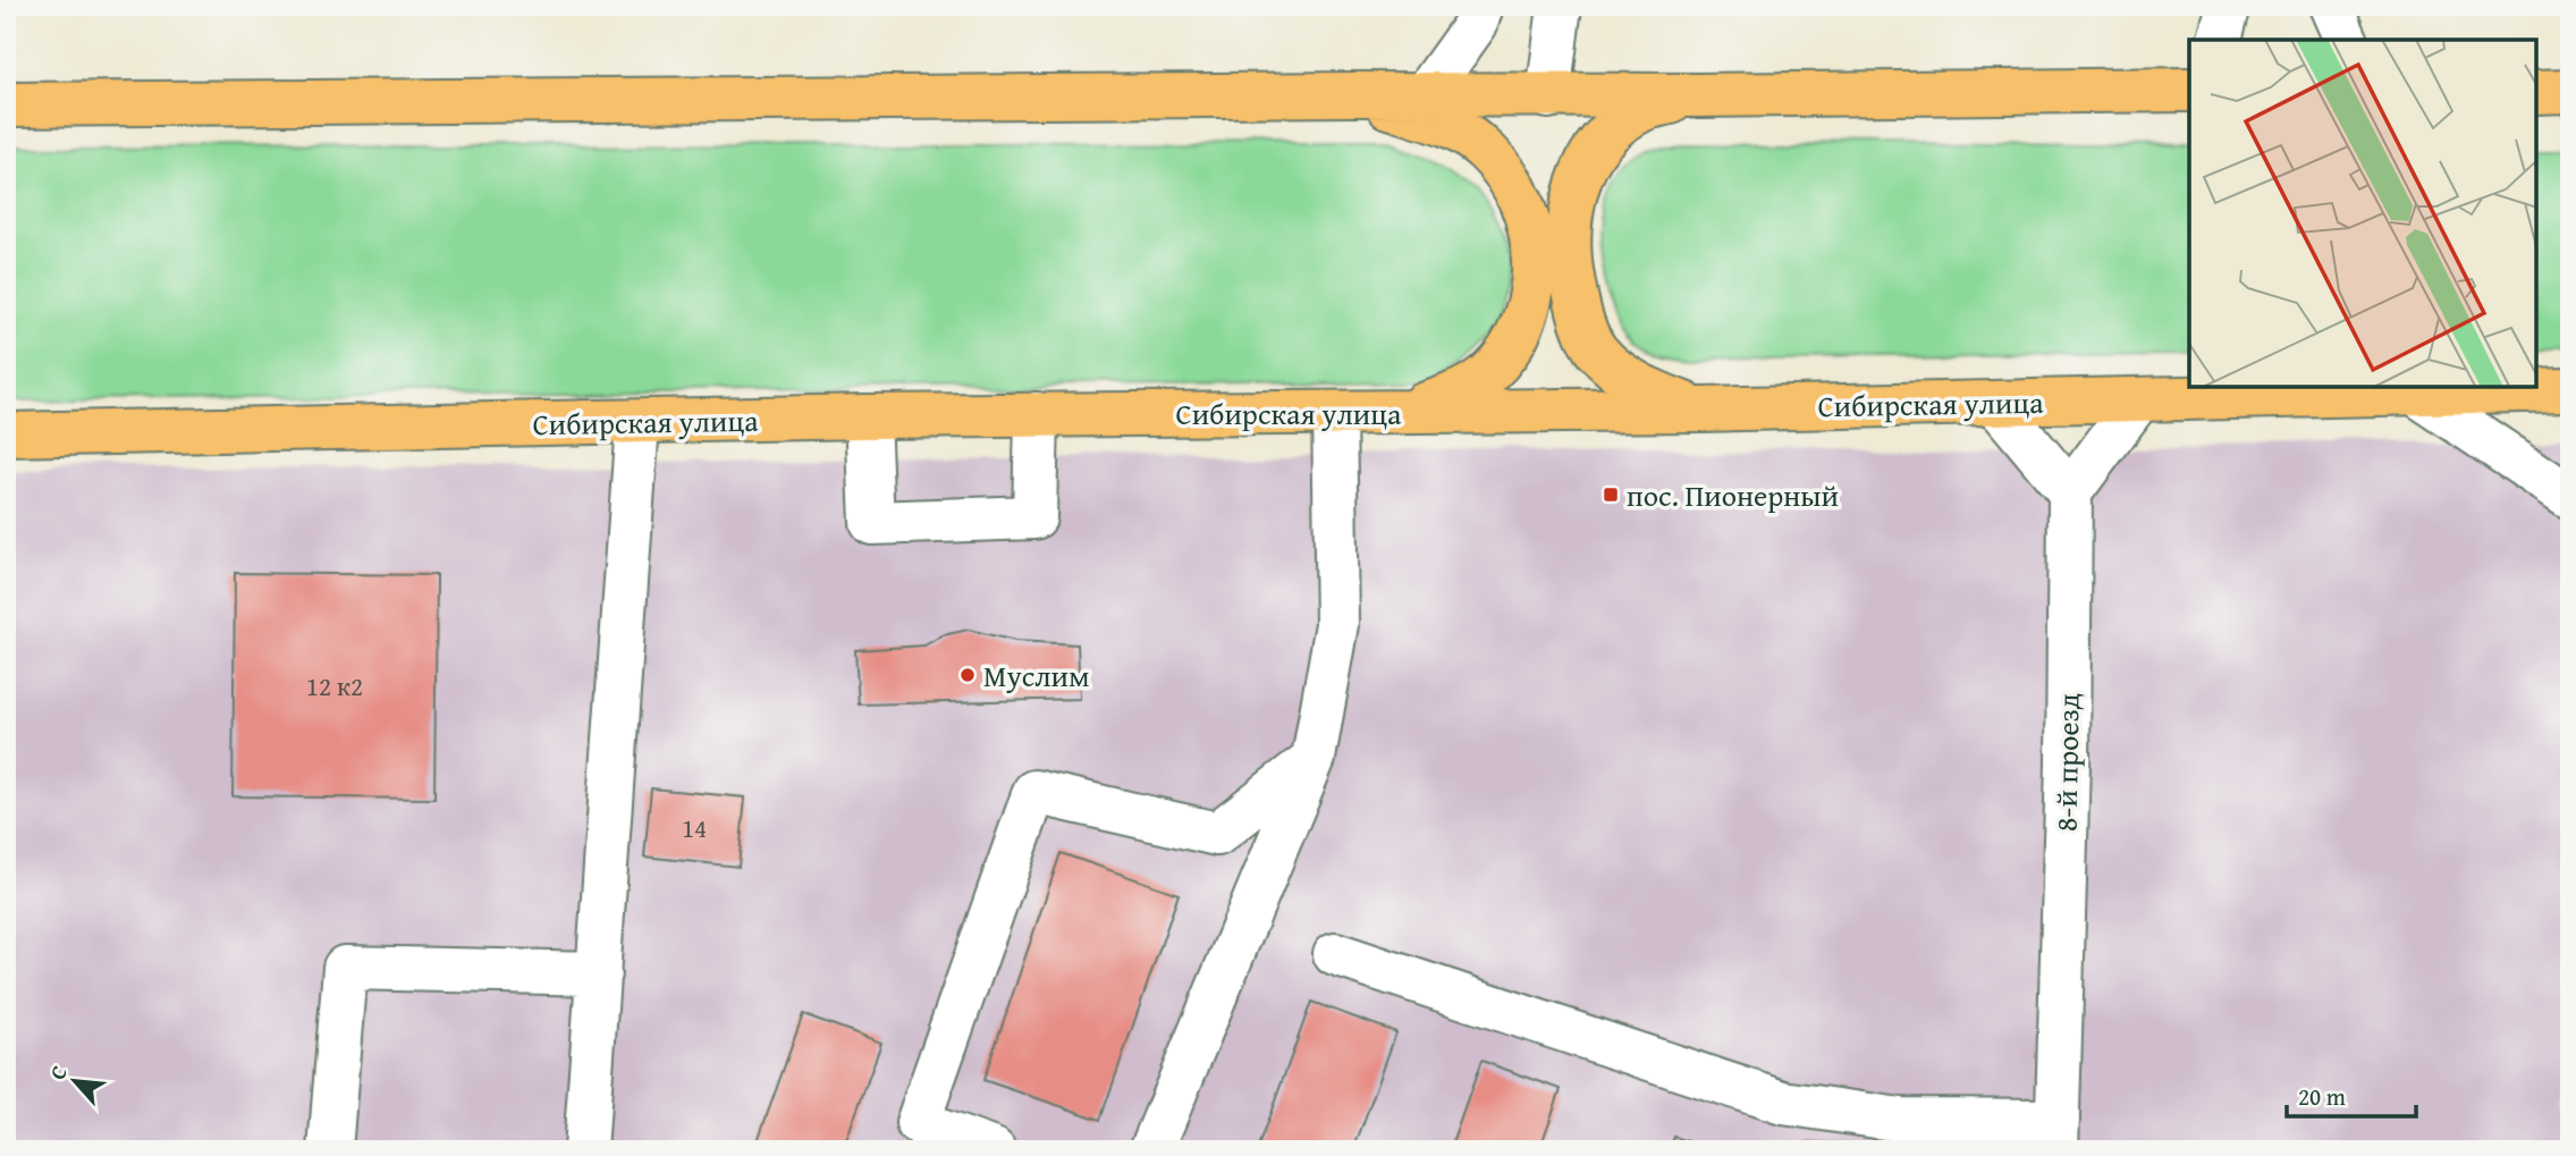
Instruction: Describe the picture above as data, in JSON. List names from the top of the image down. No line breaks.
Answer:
{"streets":{"main road":["Сибирская улица"],"street":["8-й проезд"]},"places":{"transit":["пос. Пионерный"],"other":["Муслим"]},"house_numbers":["12 к2","14"],"scale_bar":"20 m","north":"top left"}
